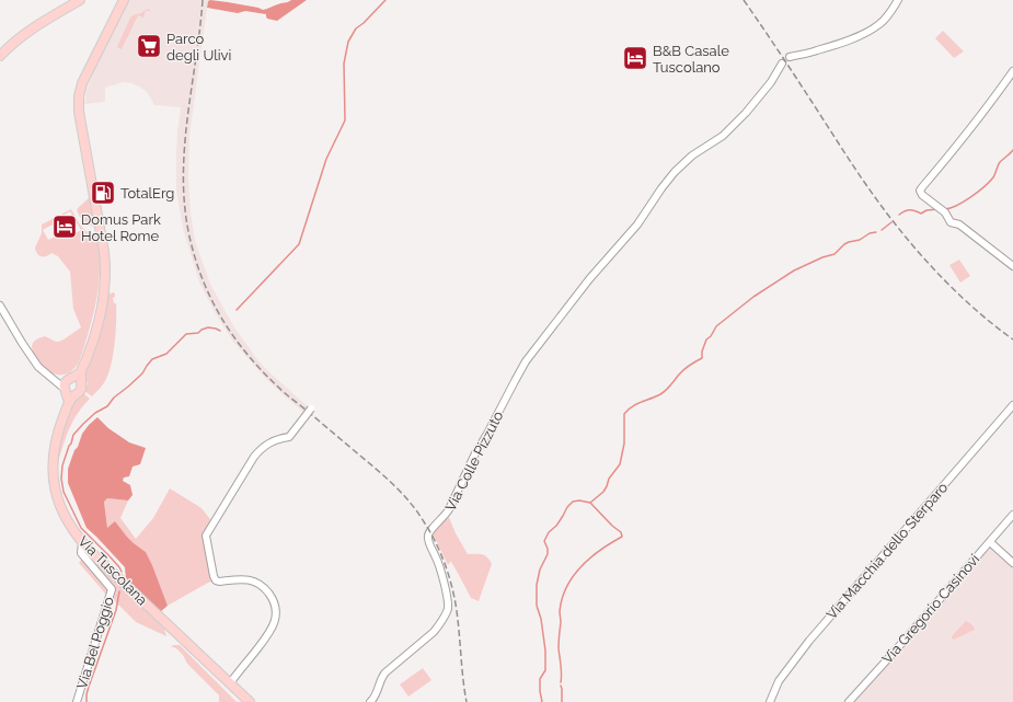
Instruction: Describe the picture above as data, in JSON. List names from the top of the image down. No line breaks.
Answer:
{"streets":{"main road":["Via Tuscolana"],"street":["Via Colle Pizzuto","Via Macchia dello Sterparo","Via Gregorio Casinovi","Via Bel Poggio"]},"crossings":[["Via Tuscolana","Via Bel Poggio"]],"places":{"supermarket":["Parco degli Ulivi"],"hotel":["B&B Casale Tuscolano","Domus Park Hotel Rome"],"fuel station":["TotalErg"]}}
